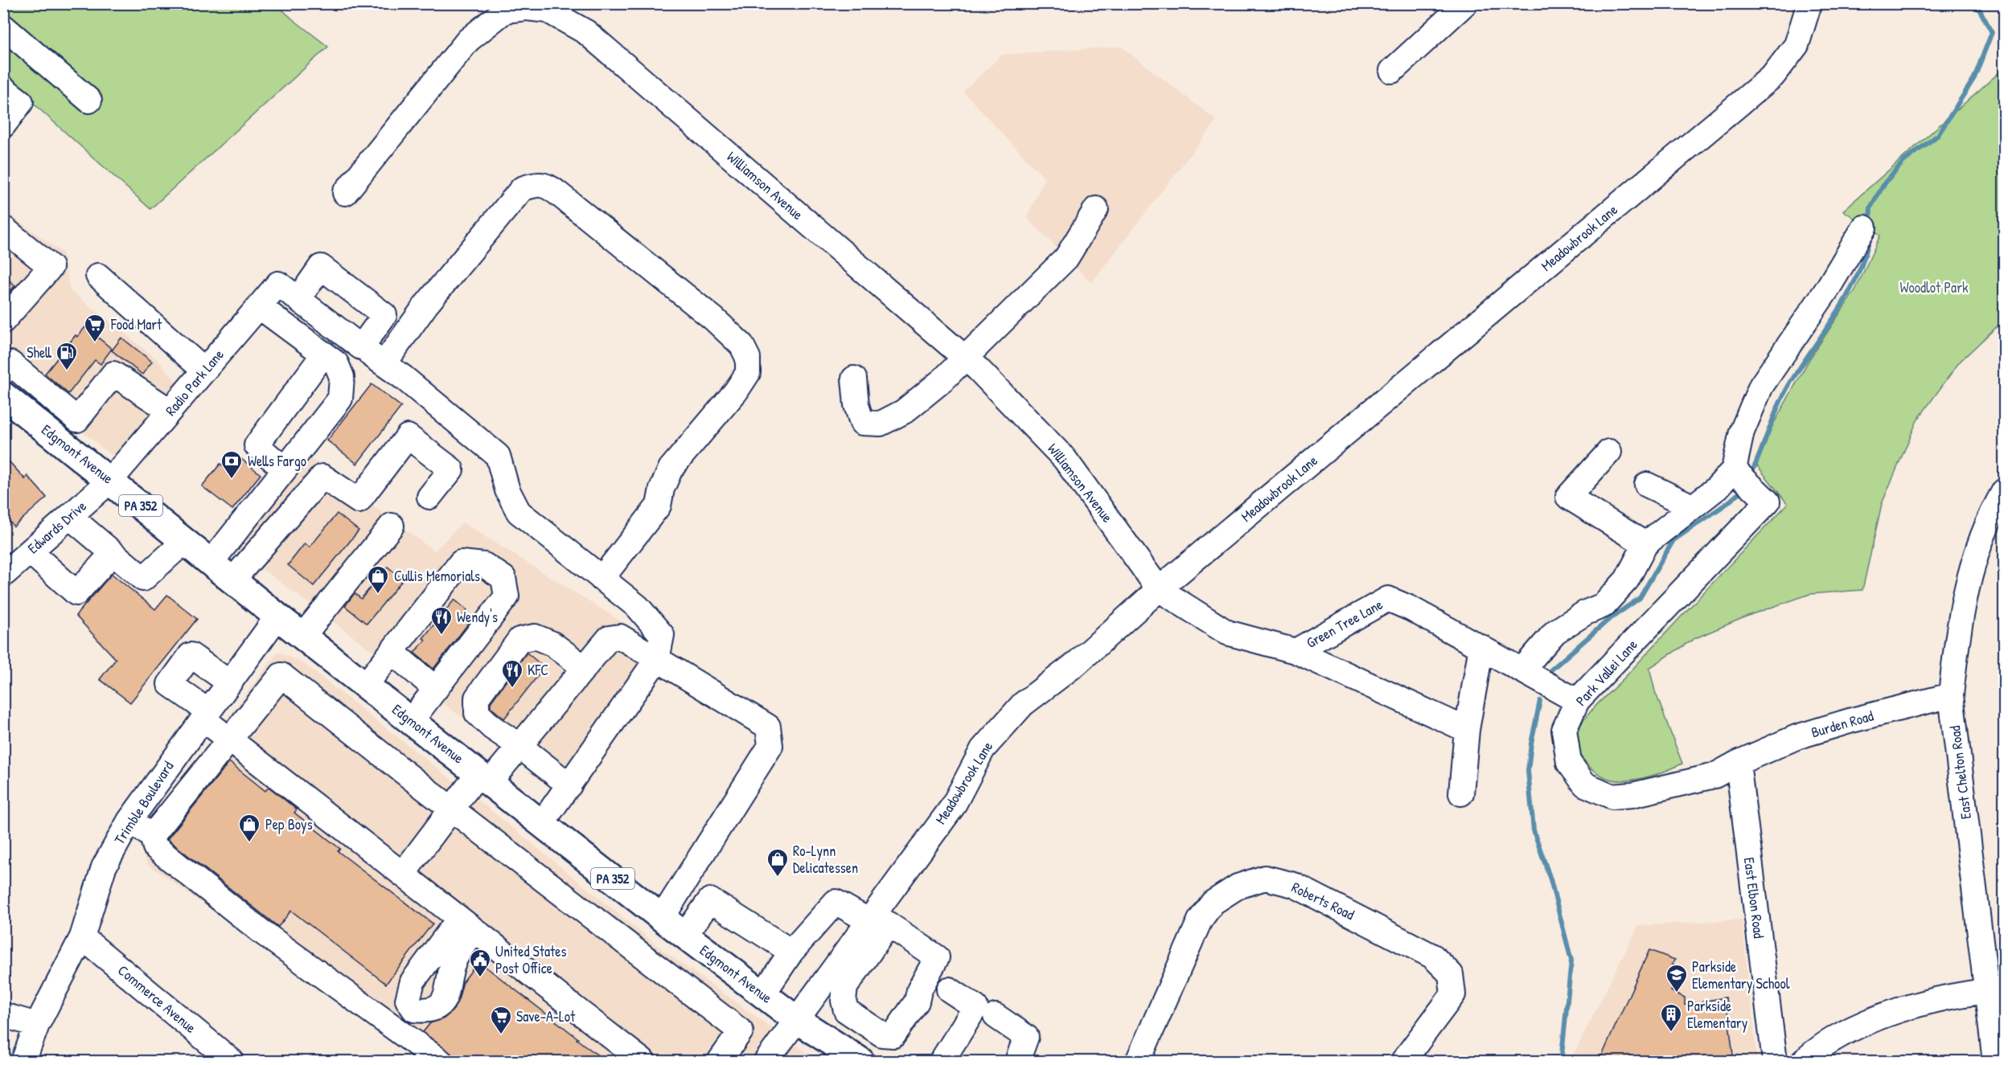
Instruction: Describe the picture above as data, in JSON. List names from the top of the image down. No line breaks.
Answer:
{"streets":{"main road":["Edgmont Avenue","PA 352"],"street":["Williamson Avenue","Meadowbrook Lane","Radio Park Lane","Edwards Drive","Green Tree Lane","Park Vallei Lane","Burden Road","East Chelton Road","Trimble Boulevard","East Elbon Road","Roberts Road","Commerce Avenue"]},"crossings":[["Williamson Avenue","Meadowbrook Lane"],["Williamson Avenue","Green Tree Lane"],["Meadowbrook Lane","Edgmont Avenue"],["Meadowbrook Lane","Green Tree Lane"],["Radio Park Lane","Edgmont Avenue"],["Radio Park Lane","Edwards Drive"],["Edgmont Avenue","Edwards Drive"],["Edgmont Avenue","Trimble Boulevard"],["Green Tree Lane","Park Vallei Lane"],["Park Vallei Lane","Burden Road"],["Park Vallei Lane","East Elbon Road"],["Burden Road","East Chelton Road"],["Burden Road","East Elbon Road"],["Trimble Boulevard","Commerce Avenue"]],"parks":["Woodlot Park"],"places":{"supermarket":["Food Mart","Save-A-Lot"],"fuel station":["Shell"],"bank":["Wells Fargo"],"shop":["Cullis Memorials","Pep Boys","Ro-Lynn Delicatessen"],"restaurant":["Wendy's","KFC"],"public building":["United States Post Office"],"school or university":["Parkside Elementary School"],"building":["Parkside Elementary"]}}
